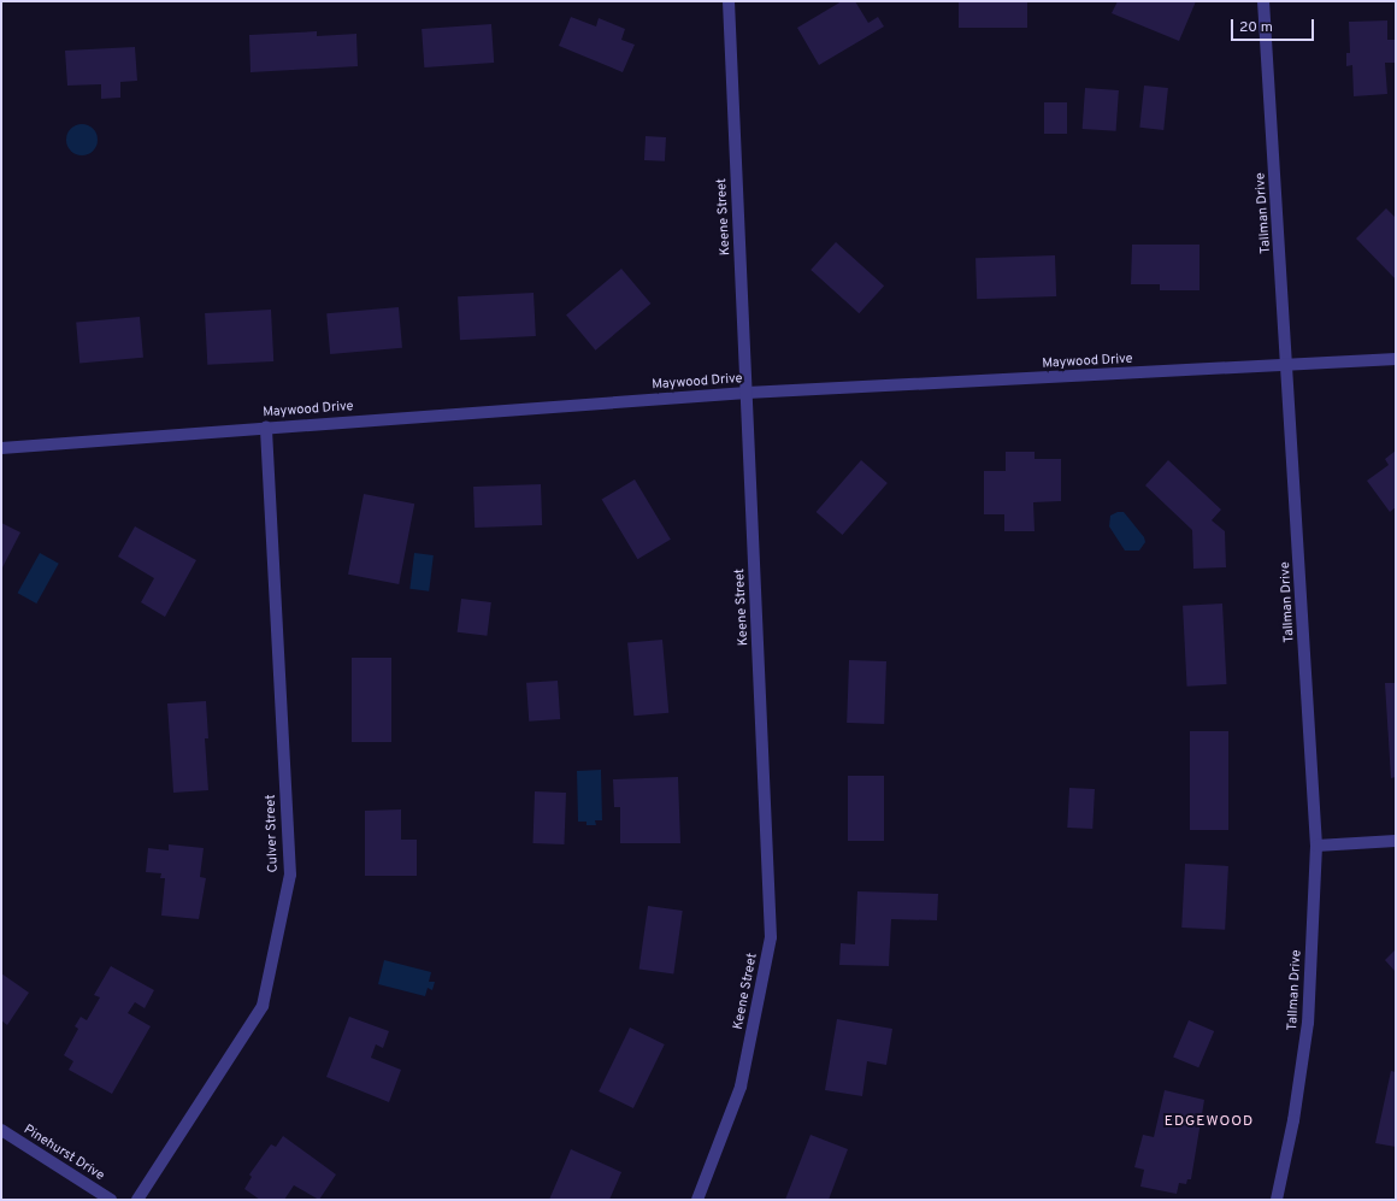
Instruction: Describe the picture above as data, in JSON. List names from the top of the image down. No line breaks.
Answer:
{"streets":{"street":["Tallman Drive","Keene Street","Maywood Drive","Culver Street","Pinehurst Drive"]},"crossings":[["Tallman Drive","Maywood Drive"],["Keene Street","Maywood Drive"],["Maywood Drive","Culver Street"]],"districts":["EDGEWOOD"],"scale_bar":"20 m"}
